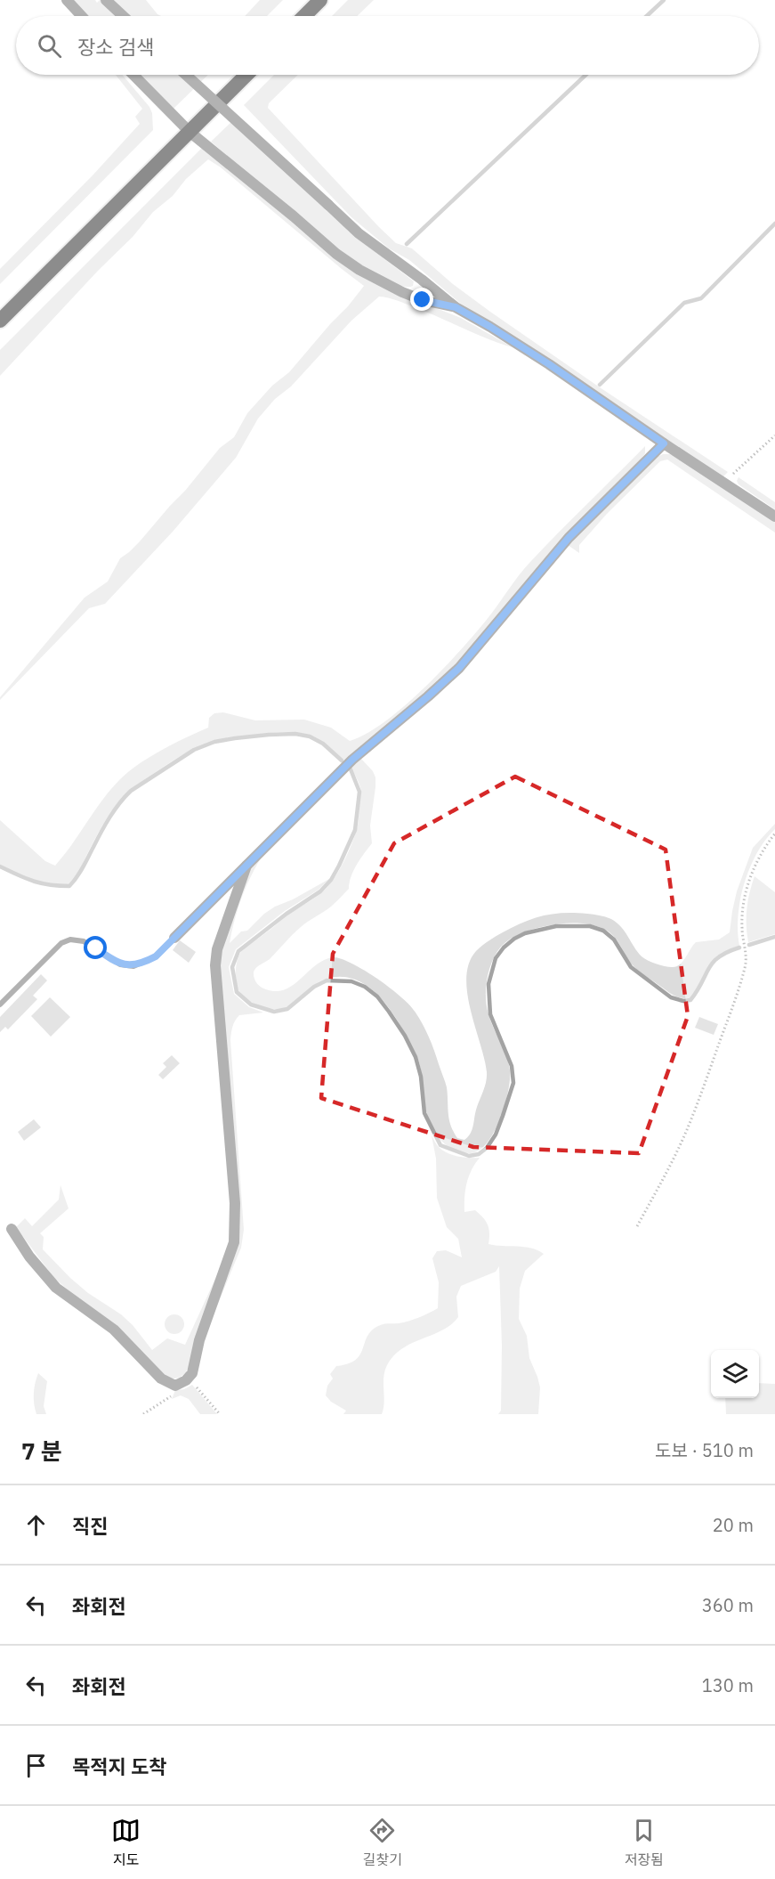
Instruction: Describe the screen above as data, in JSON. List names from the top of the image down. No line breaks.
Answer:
{"page":{"search":"장소 검색","heading":["7 분","도보 · 510 m"],"list":[["직진","20 m"],["좌회전","360 m"],["좌회전","130 m"],"목적지 도착"],"nav":["지도","길찾기","저장됨"]}}
